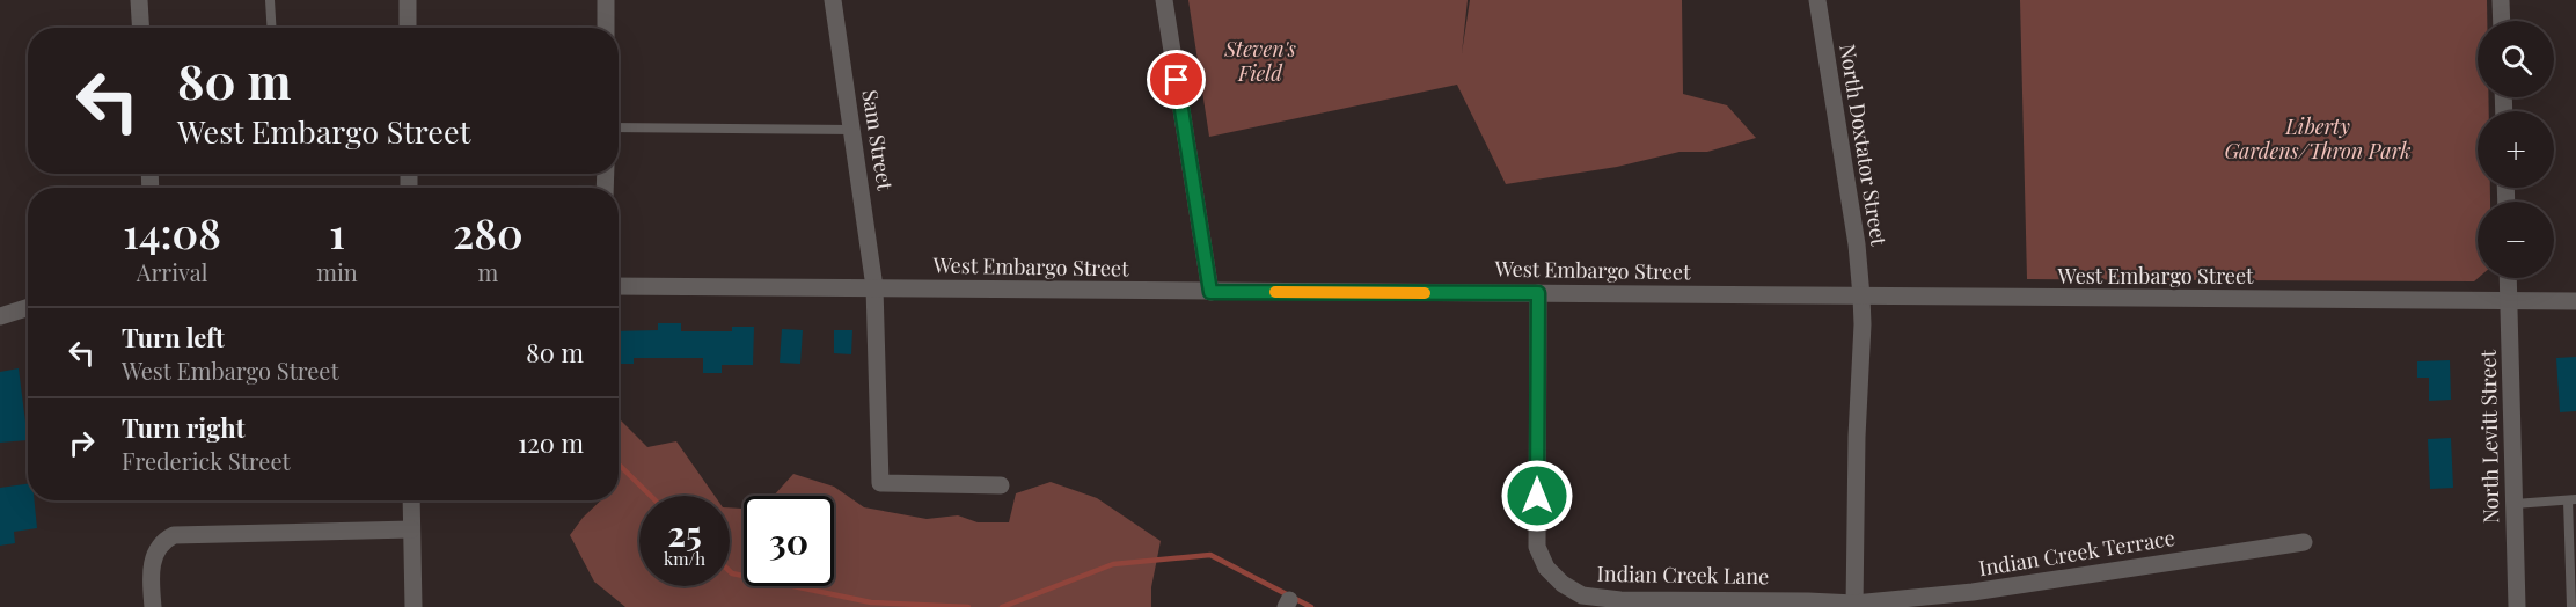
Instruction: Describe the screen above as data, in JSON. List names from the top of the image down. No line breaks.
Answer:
{"streets":{"street":["Sam Street","North Doxtator Street","West Embargo Street","North Levitt Street","Indian Creek Terrace","Indian Creek Lane"]},"crossings":[["Sam Street","West Embargo Street"],["North Doxtator Street","West Embargo Street"],["West Embargo Street","North Levitt Street"],["West Embargo Street","Indian Creek Lane"],["Indian Creek Terrace","Indian Creek Lane"]],"parks":["Steven's Field","Liberty Gardens/Thron Park"],"page":{"map_buttons":["+","−"],"turn":["80 m","West Embargo Street"],"eta":["14:08","Arrival","1","min","280","m"],"list":[{"name":"Turn left","note":"West Embargo Street","value":"80 m"},{"name":"Turn right","note":"Frederick Street","value":"120 m"}],"speed":"25 km/h","limit":"30"}}
